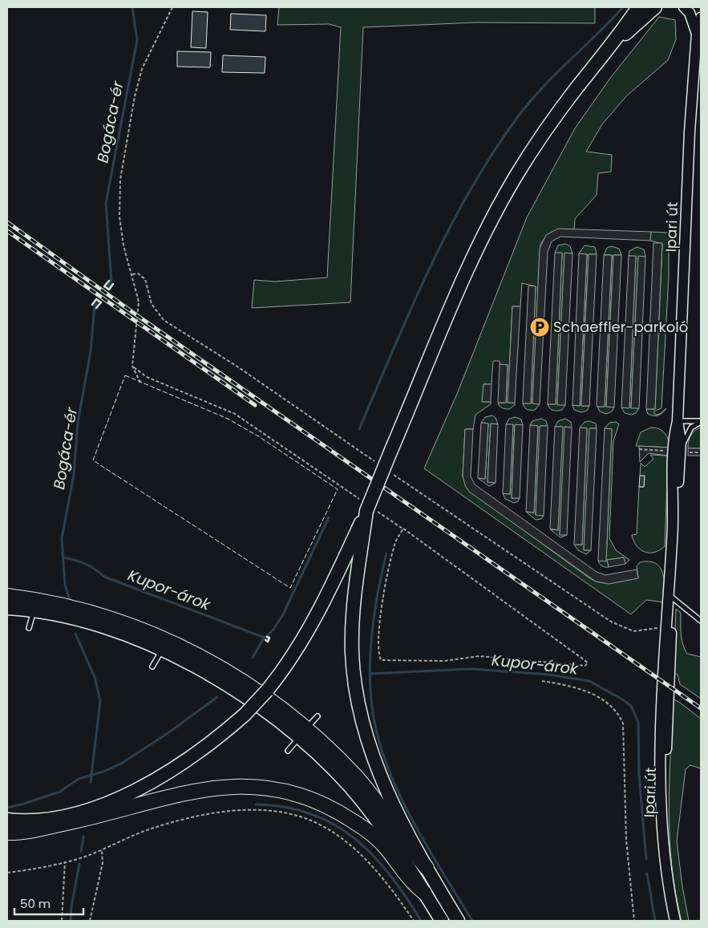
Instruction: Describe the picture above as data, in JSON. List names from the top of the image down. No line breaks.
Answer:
{"streets":{"street":["Ipari út"]},"water":["Bogáca-ér","Kupor-árok"],"places":{"parking":["Schaeffler-parkoló"]},"scale_bar":"50 m"}
